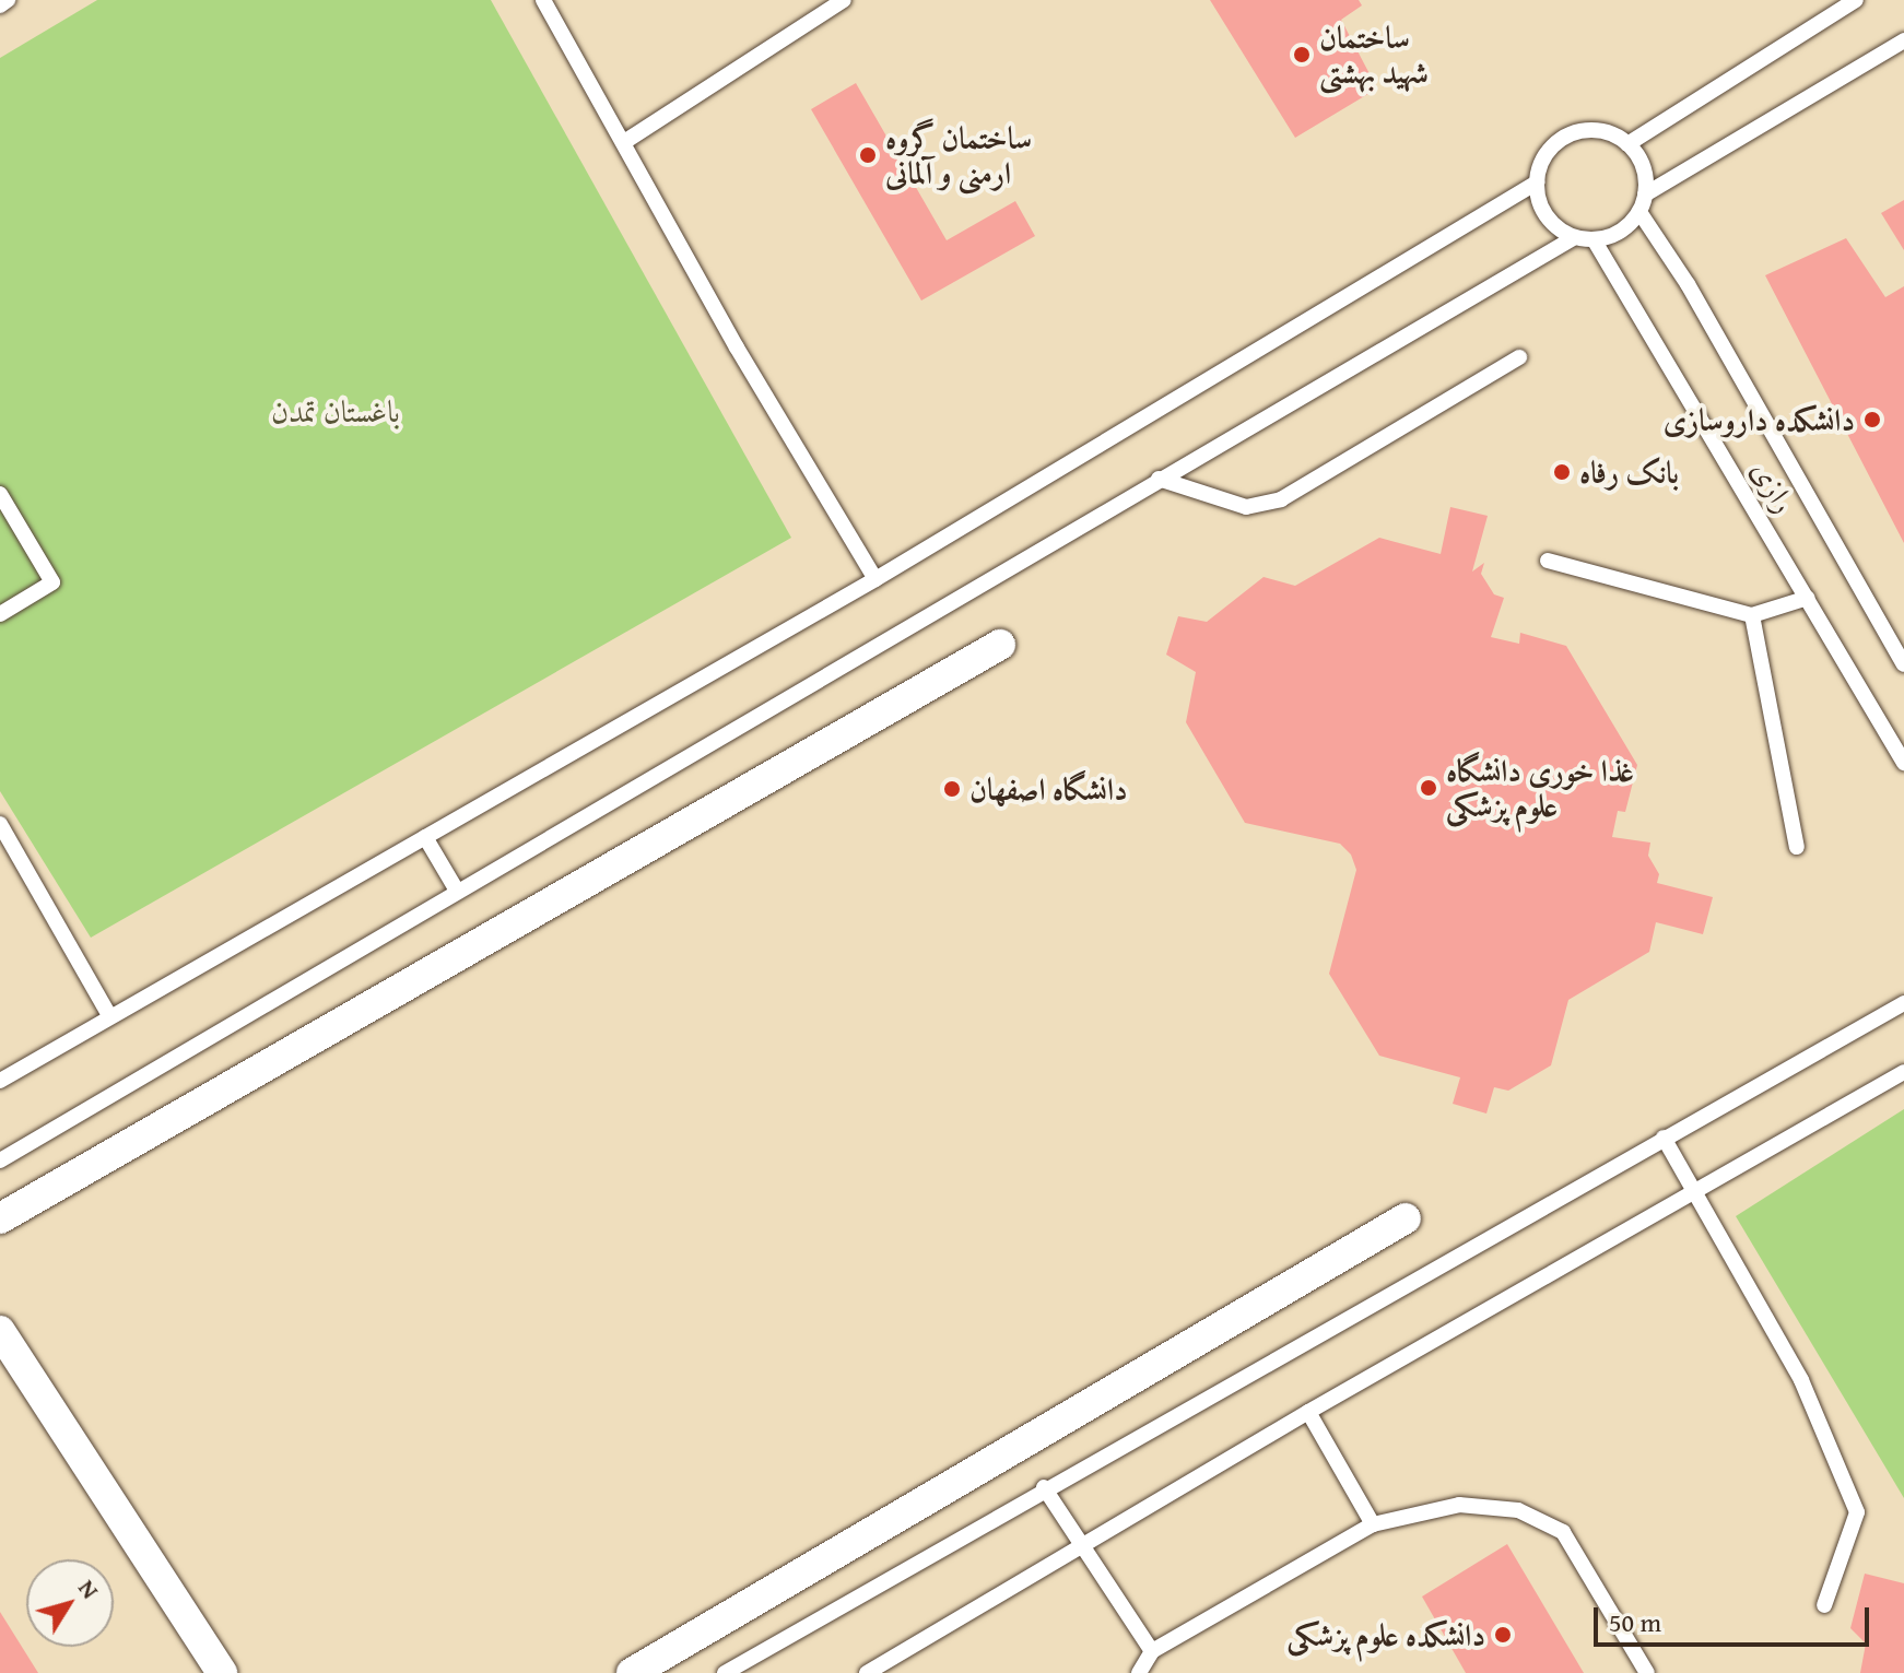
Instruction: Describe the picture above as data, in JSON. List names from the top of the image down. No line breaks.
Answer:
{"streets":{"lane":["رازی"]},"parks":["باغستان تمدن"],"places":["ساختمان شهید بهشتی","ساختمان گروه ارمنی و آلمانی","دانشکده داروسازی","بانک رفاه","غذا خوری دانشگاه علوم پزشکی","دانشگاه اصفهان","دانشکده علوم پزشکی"],"scale_bar":"50 m","north":"top right"}
